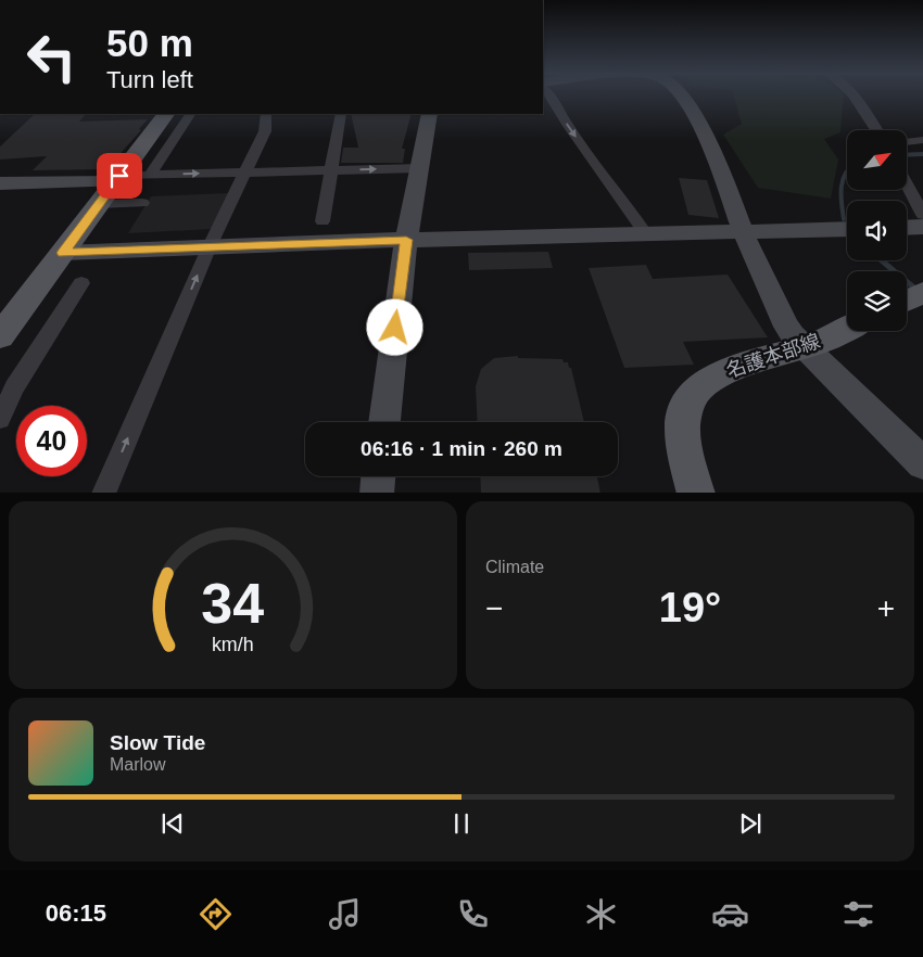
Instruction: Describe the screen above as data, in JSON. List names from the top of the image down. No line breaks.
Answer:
{"streets":{"main road":["名護本部線"]},"north":"top right","page":{"turn":["50 m","Turn left"],"limit":"40","trip":"06:16 · 1 min · 260 m","tile":"Climate","heat":["−","19°","+"],"song":["Slow Tide","Marlow"],"tabs":"06:15","gauge":["34","km/h"]}}
